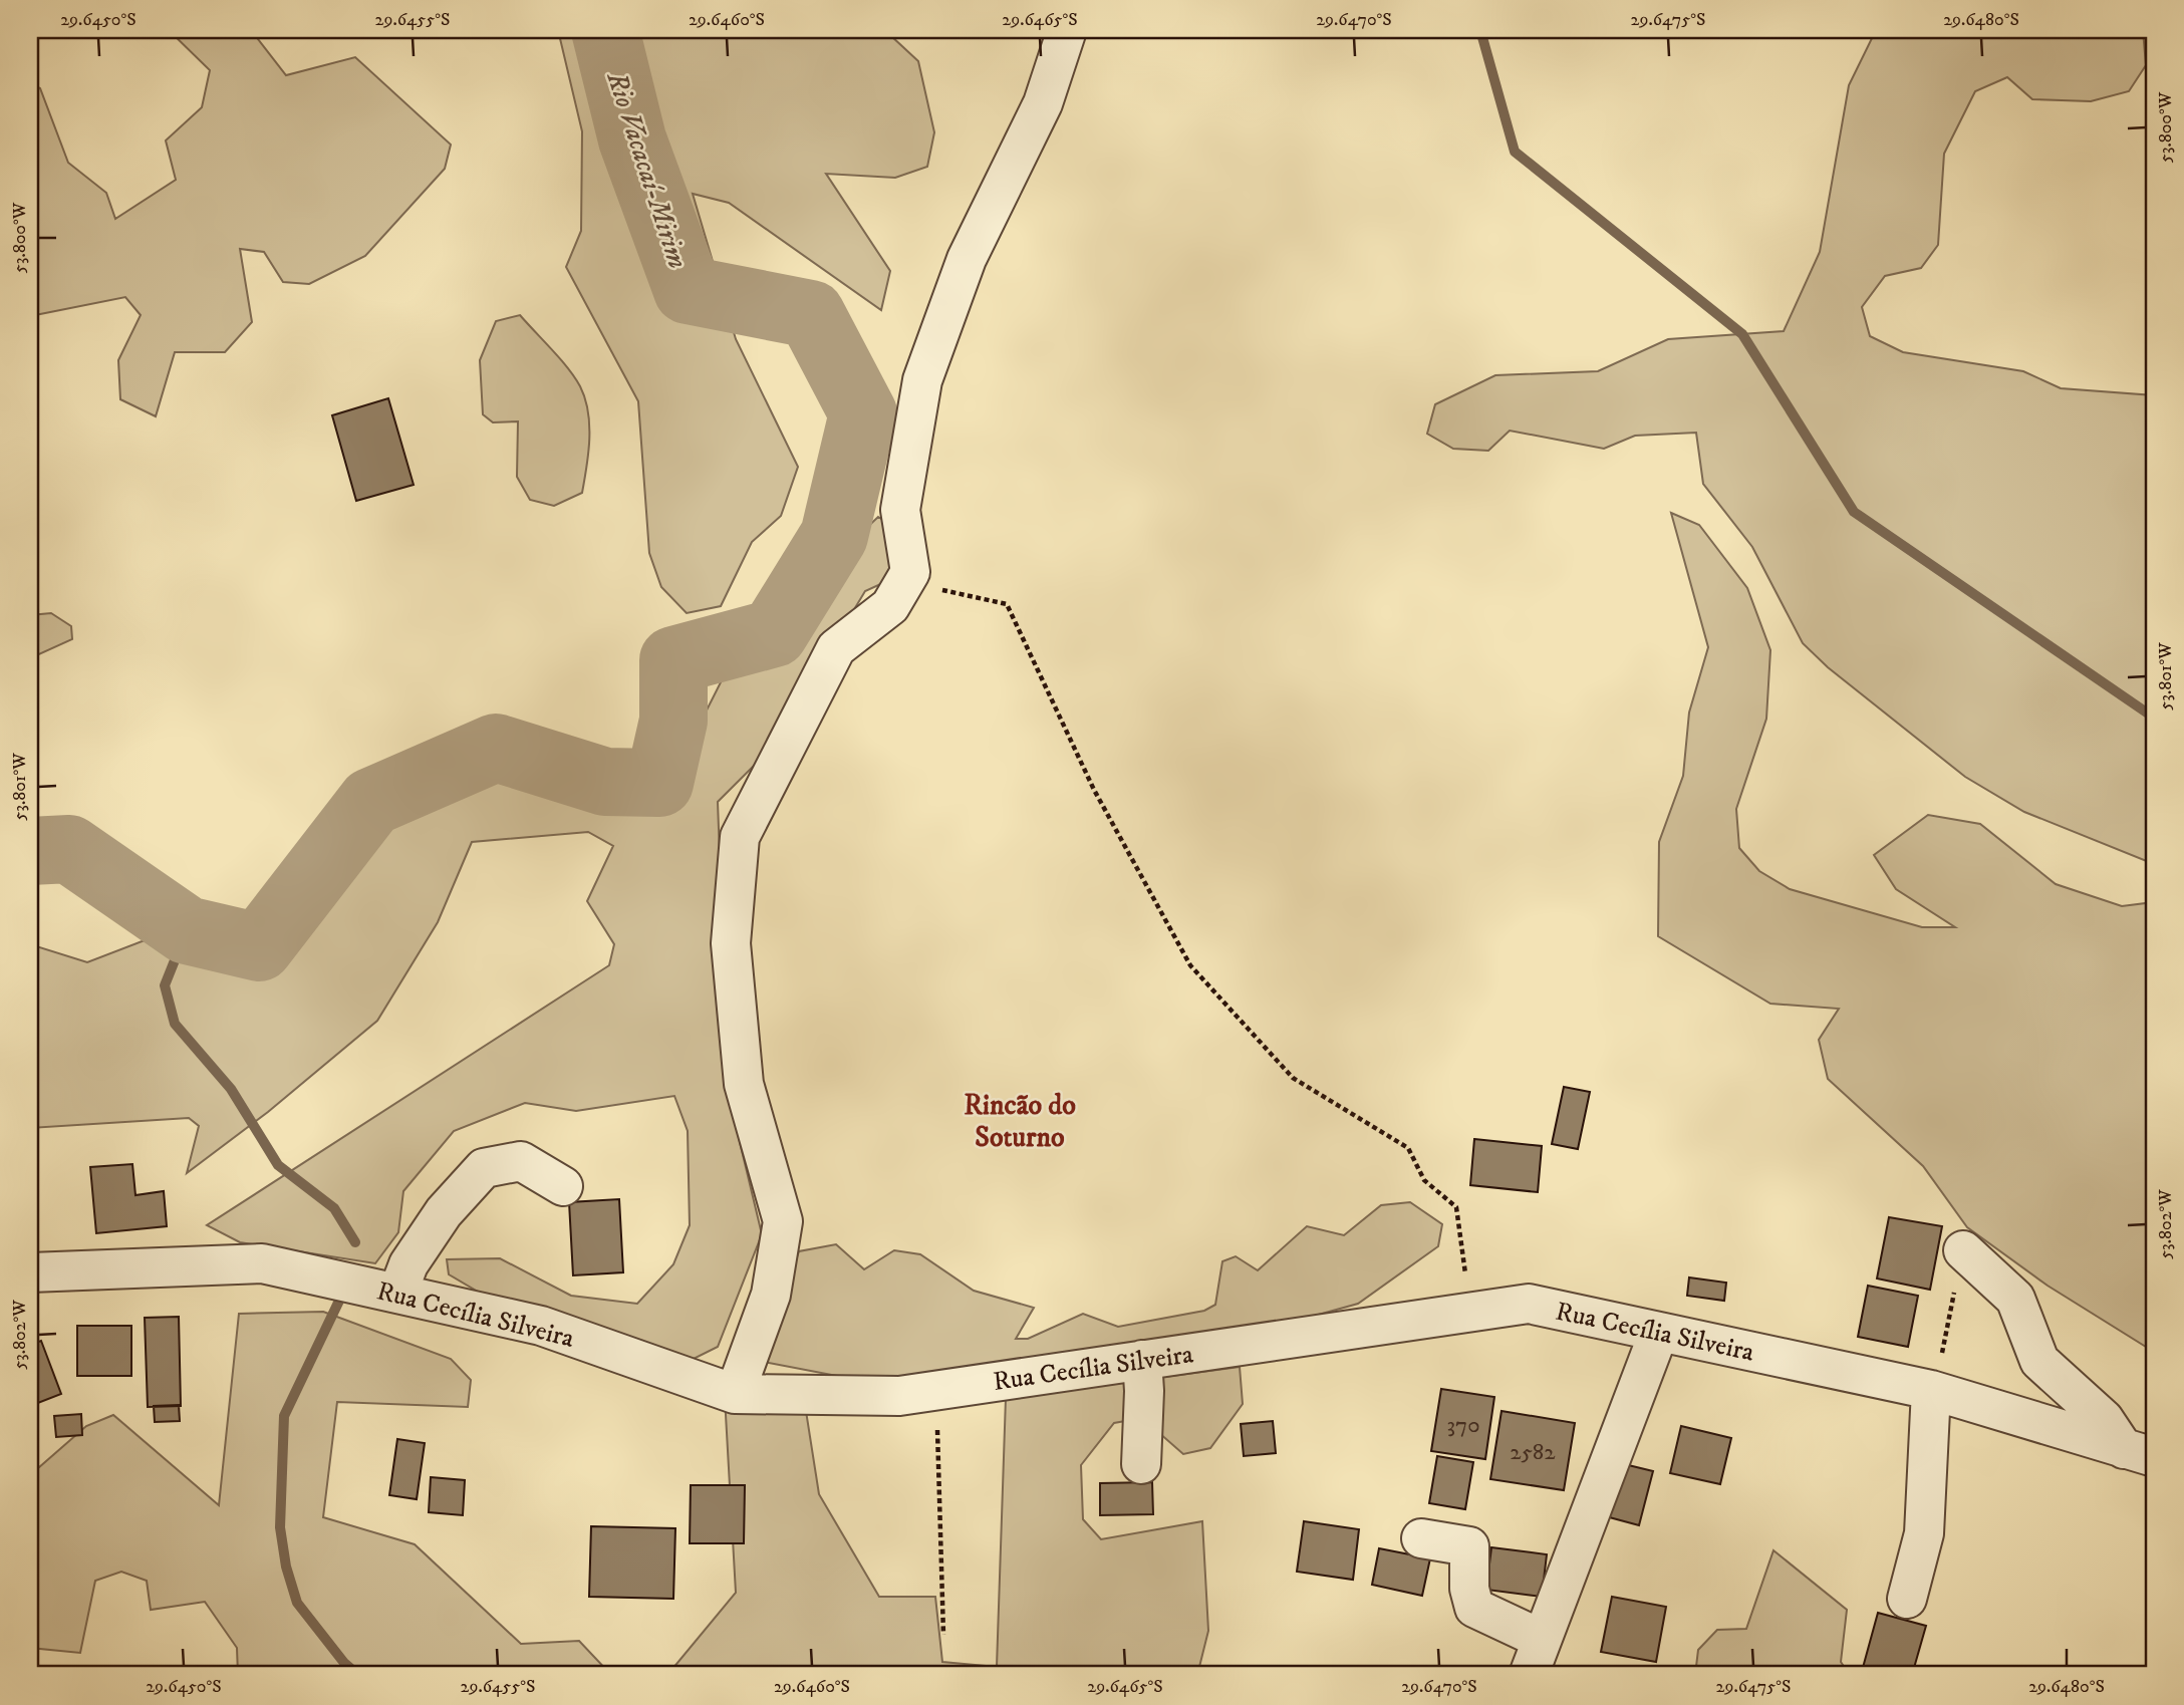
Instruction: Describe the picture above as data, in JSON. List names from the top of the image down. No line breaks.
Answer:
{"streets":{"street":["Rua Cecília Silveira"]},"districts":["Rincão do Soturno"],"water":["Rio Vacacaí-Mirim"],"house_numbers":["370","2582"],"coordinates":["29.6450°S","29.6455°S","29.6460°S","29.6465°S","29.6470°S","29.6475°S","29.6480°S","53.800°W","53.801°W","53.802°W"]}
